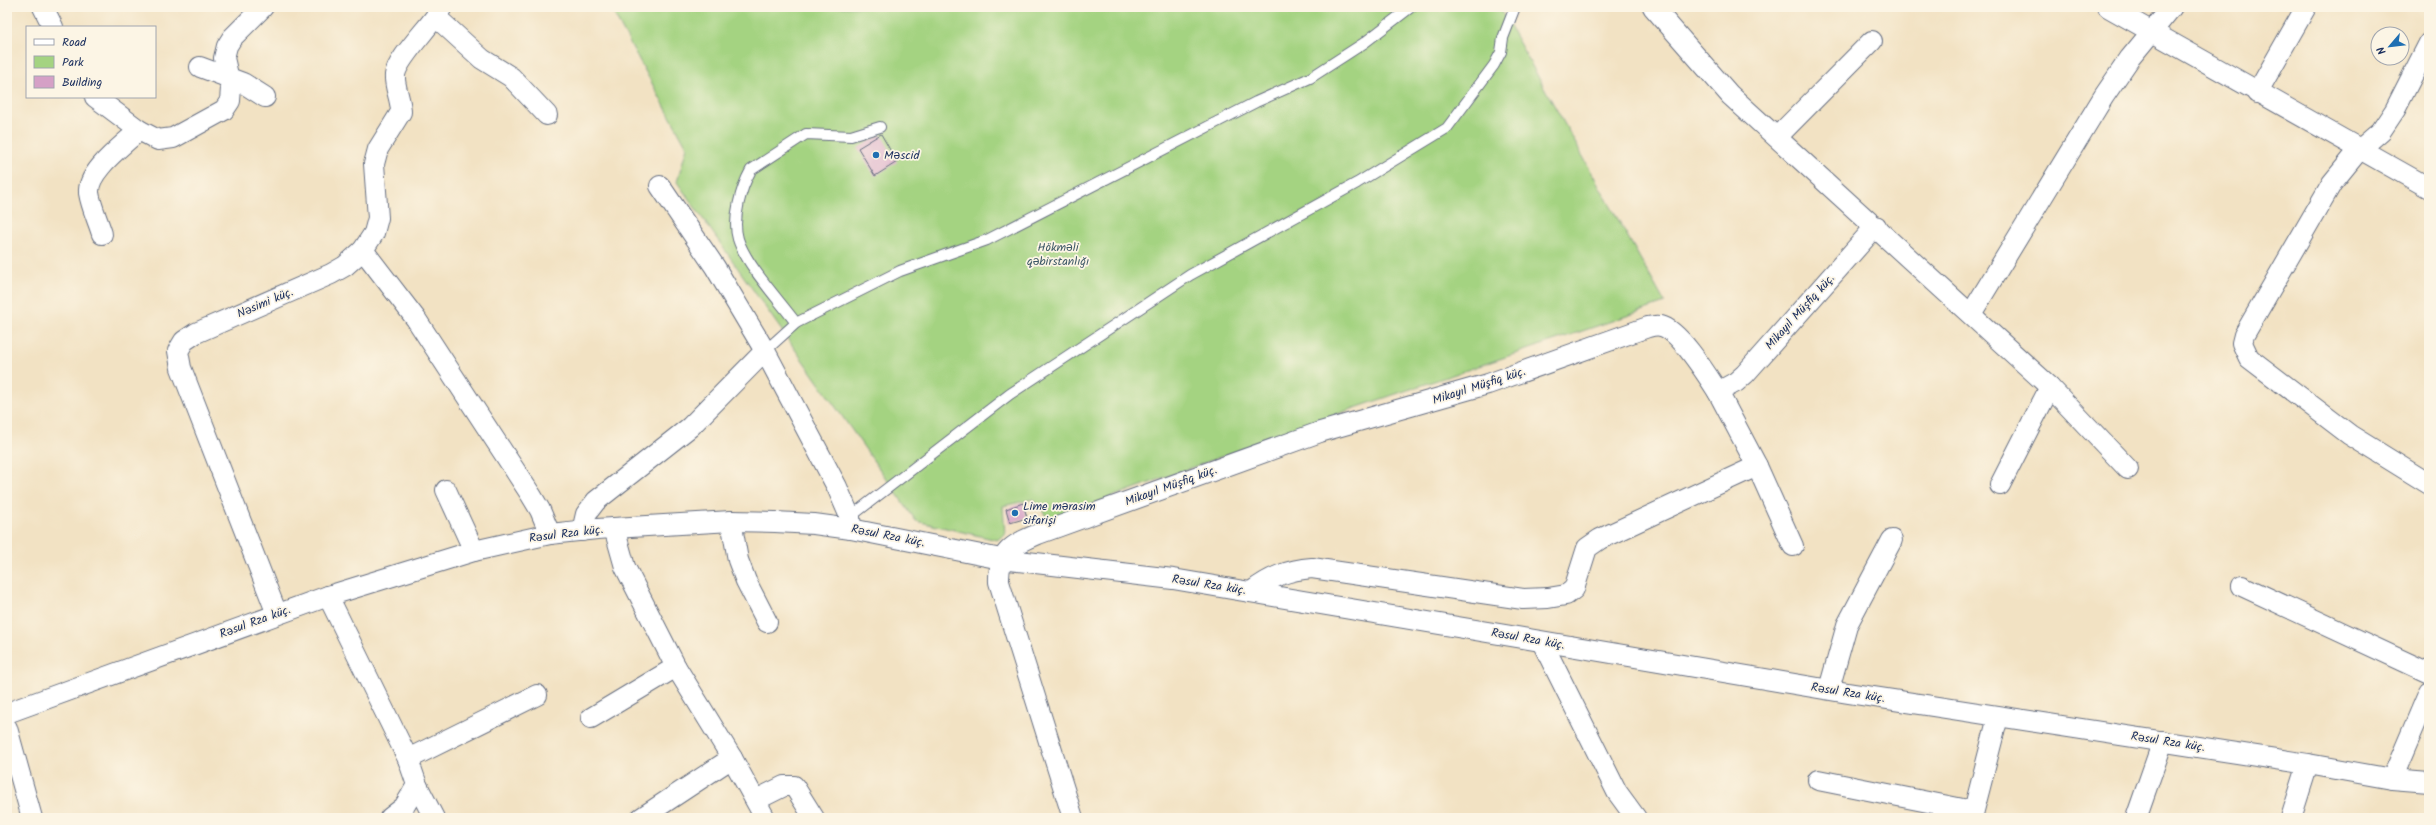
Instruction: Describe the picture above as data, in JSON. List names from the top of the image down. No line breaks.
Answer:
{"streets":{"street":["Nəsimi küç.","Mikayıl Müşfiq küç.","Rəsul Rza küç."]},"crossings":[["Nəsimi küç.","Rəsul Rza küç."],["Mikayıl Müşfiq küç.","Rəsul Rza küç."]],"parks":["Hökməli qəbirstanlığı"],"places":["Məscid","Lime mərasim sifarişi"],"legend":["Road","Park","Building"],"north":"bottom left"}
